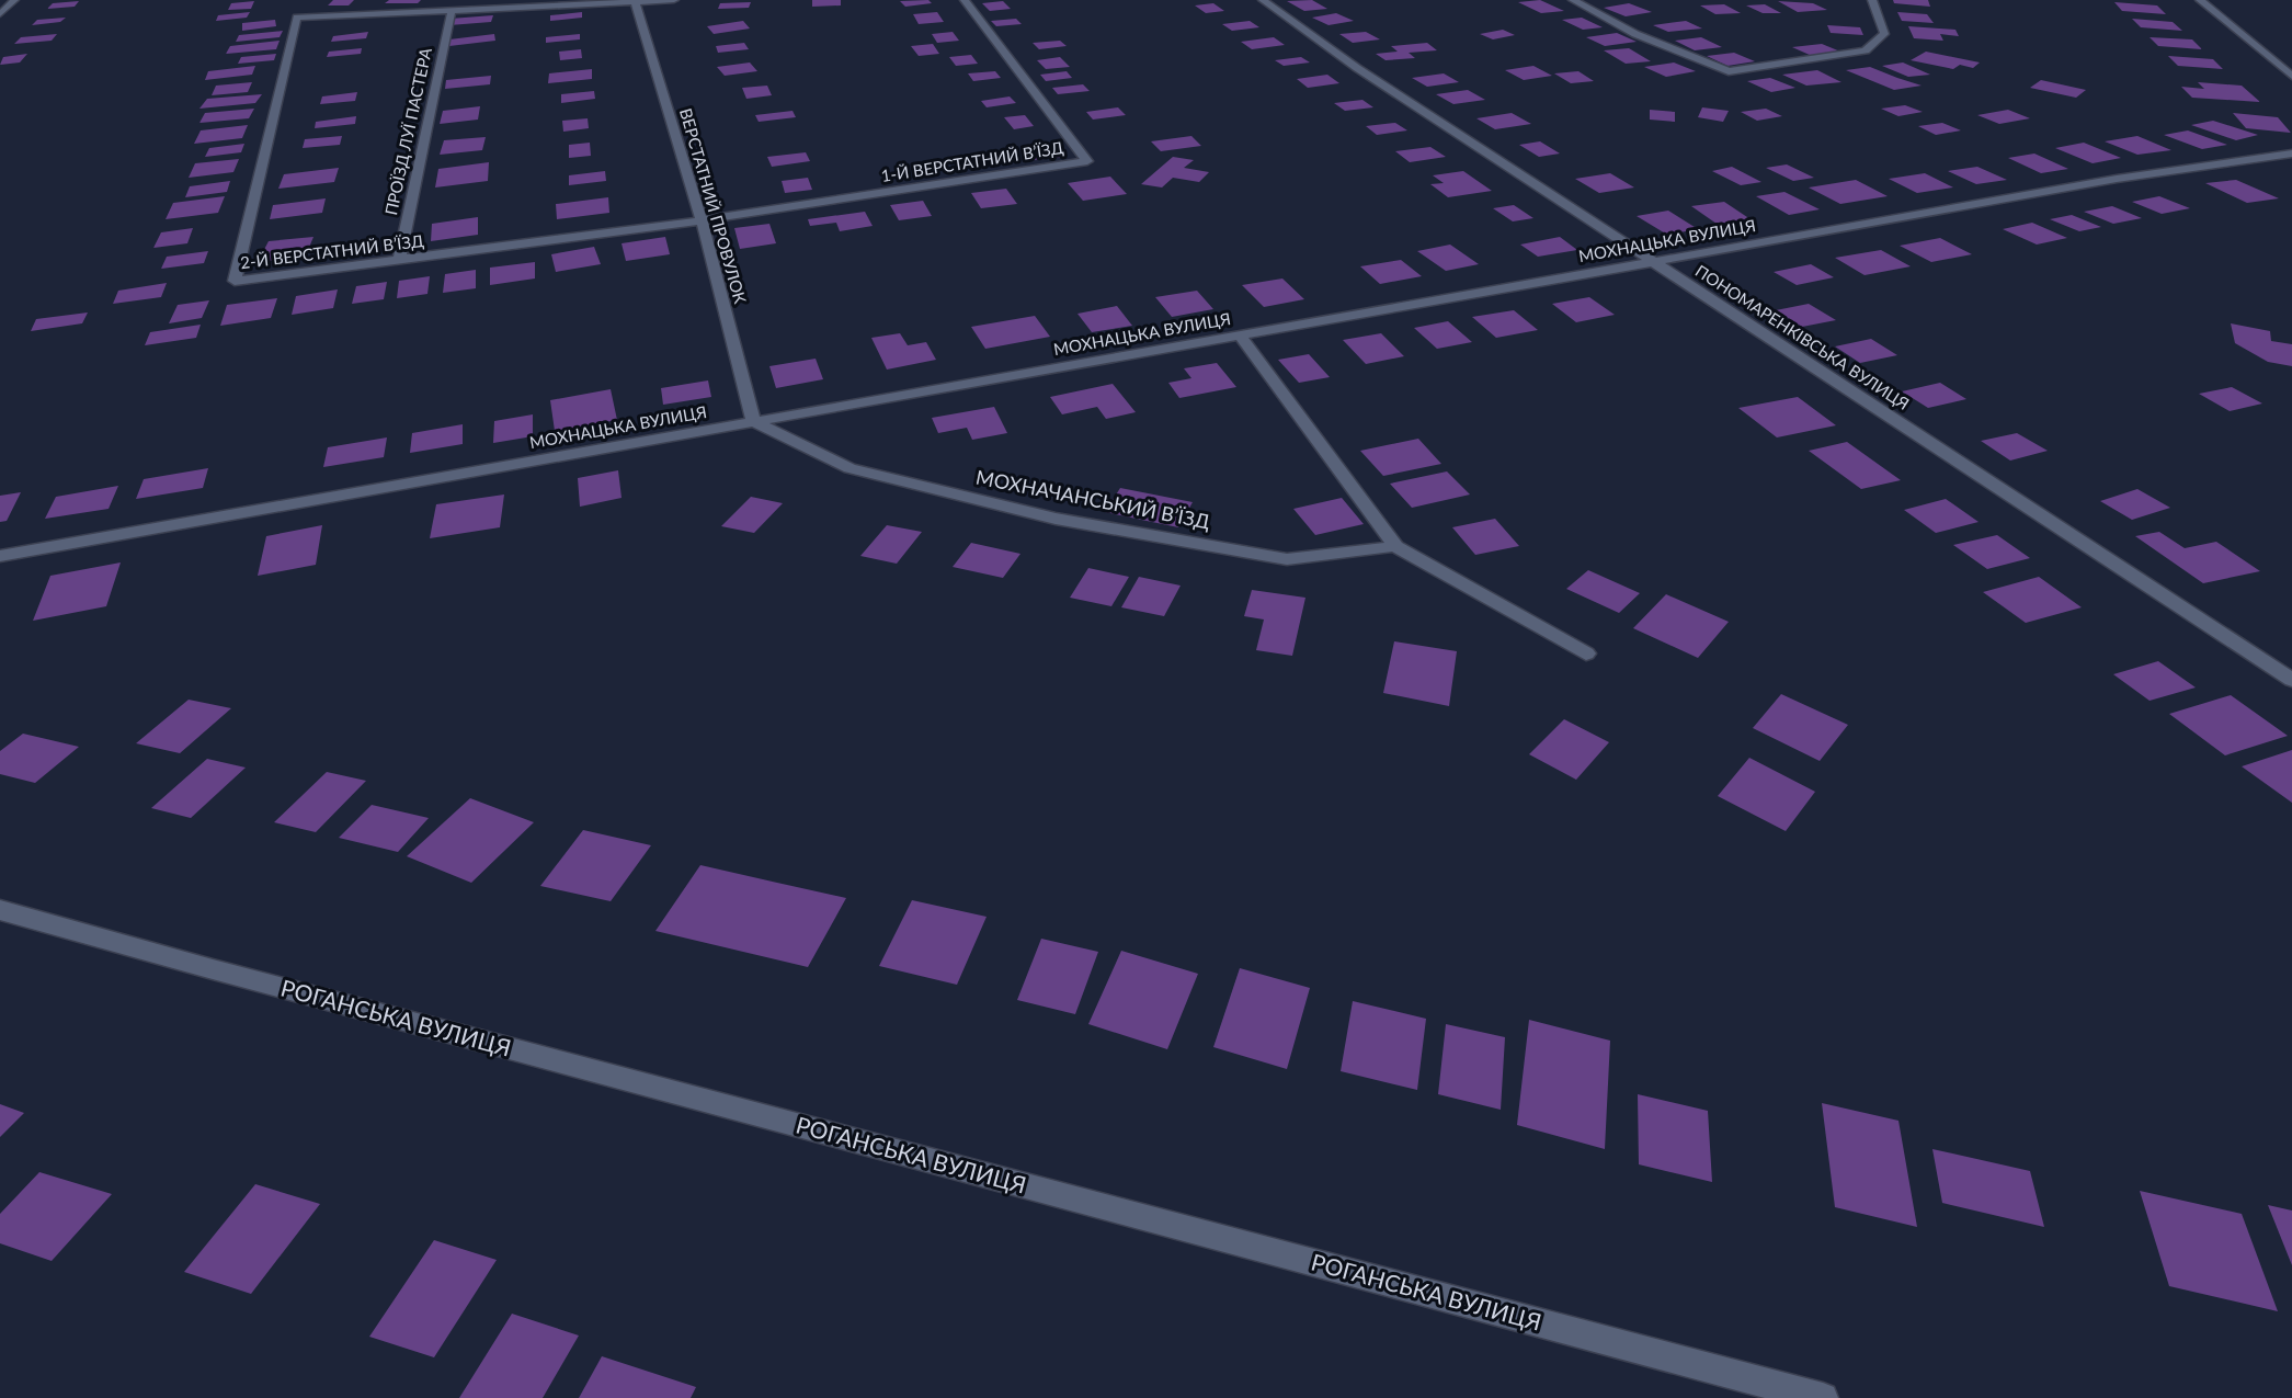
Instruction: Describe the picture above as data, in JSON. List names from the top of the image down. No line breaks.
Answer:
{"streets":{"street":["ПРОЇЗД ЛУЇ ПАСТЕРА","1-Й ВЕРСТАТНИЙ В’ЇЗД","ВЕРСТАТНИЙ ПРОВУЛОК","МОХНАЦЬКА ВУЛИЦЯ","2-Й ВЕРСТАТНИЙ В’ЇЗД","ПОНОМАРЕНКІВСЬКА ВУЛИЦЯ","МОХНАЧАНСЬКИЙ В’ЇЗД","РОГАНСЬКА ВУЛИЦЯ"]},"crossings":[["ПРОЇЗД ЛУЇ ПАСТЕРА","2-Й ВЕРСТАТНИЙ В’ЇЗД"],["1-Й ВЕРСТАТНИЙ В’ЇЗД","ВЕРСТАТНИЙ ПРОВУЛОК"],["1-Й ВЕРСТАТНИЙ В’ЇЗД","2-Й ВЕРСТАТНИЙ В’ЇЗД"],["ВЕРСТАТНИЙ ПРОВУЛОК","МОХНАЦЬКА ВУЛИЦЯ"],["ВЕРСТАТНИЙ ПРОВУЛОК","2-Й ВЕРСТАТНИЙ В’ЇЗД"],["ВЕРСТАТНИЙ ПРОВУЛОК","МОХНАЧАНСЬКИЙ В’ЇЗД"],["МОХНАЦЬКА ВУЛИЦЯ","ПОНОМАРЕНКІВСЬКА ВУЛИЦЯ"],["МОХНАЦЬКА ВУЛИЦЯ","МОХНАЧАНСЬКИЙ В’ЇЗД"]]}
